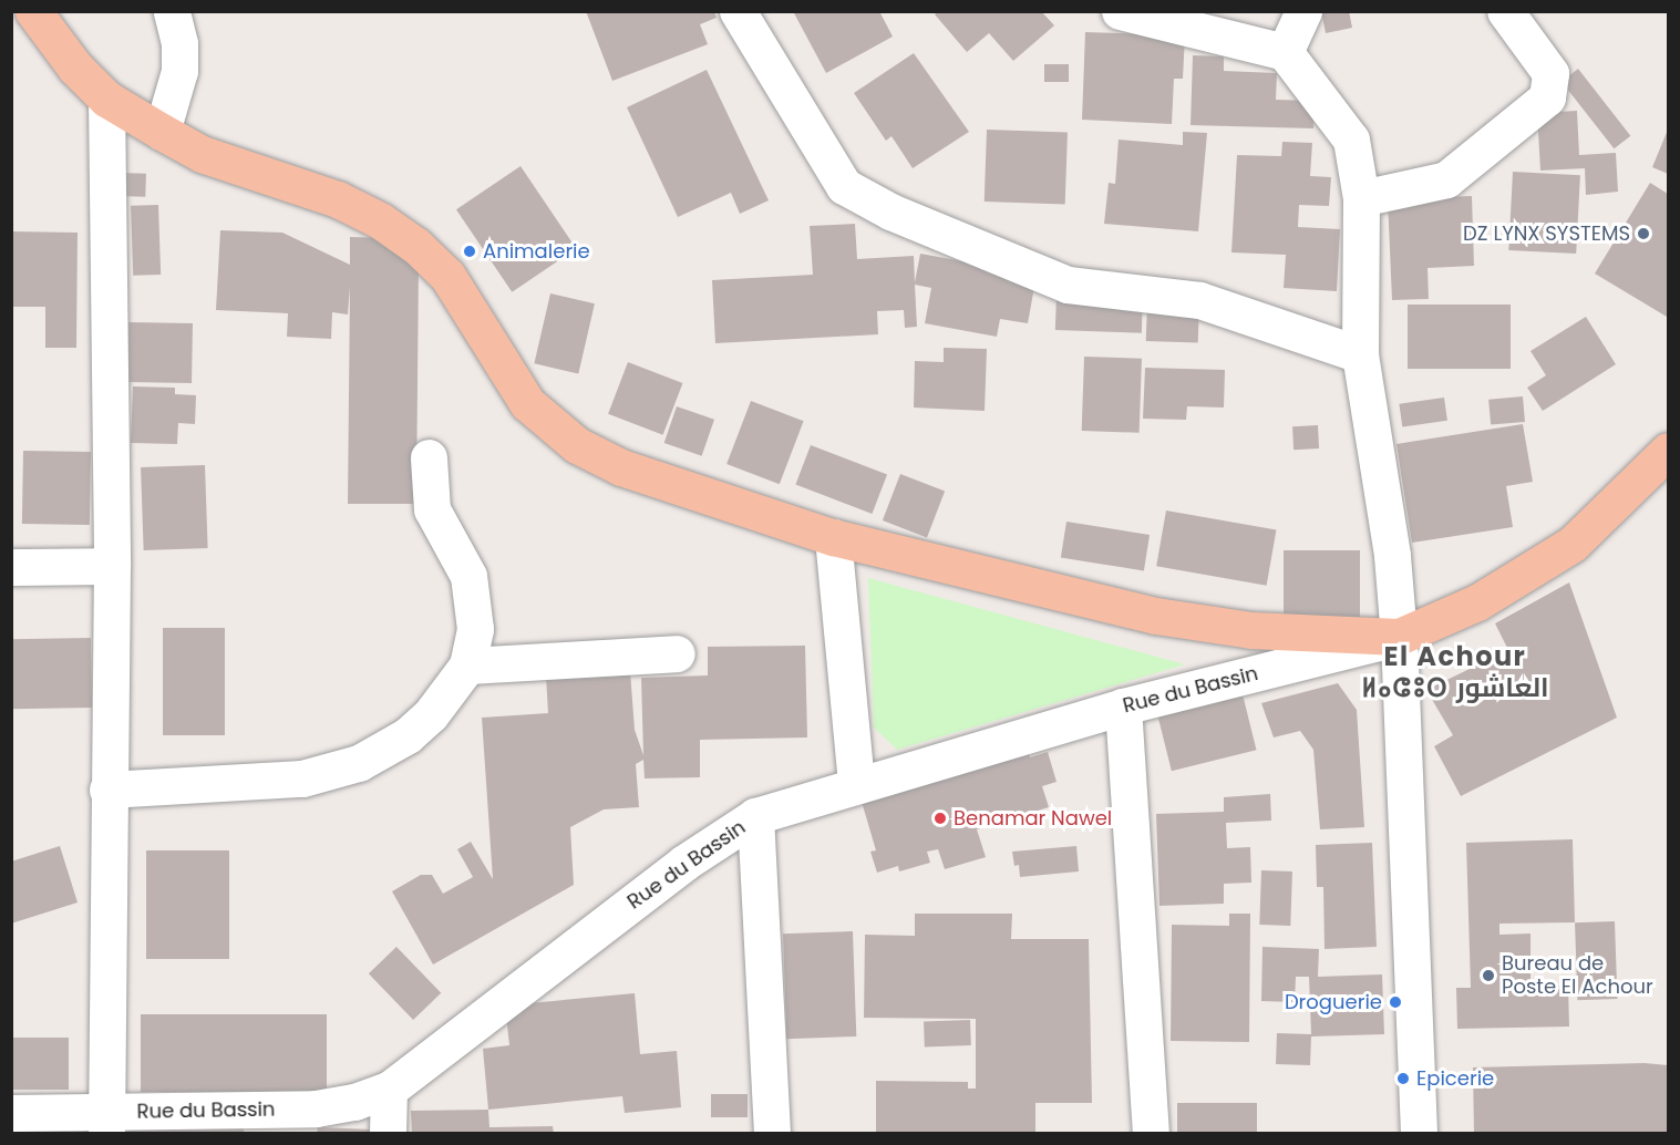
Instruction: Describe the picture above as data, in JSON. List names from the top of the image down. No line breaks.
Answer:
{"streets":{"street":["Rue du Bassin"]},"districts":["El Achour ⵍⴰⵛⵓⵔ العاشور"],"places":["DZ LYNX SYSTEMS","Animalerie","Benamar Nawel","Bureau de Poste El Achour","Droguerie","Epicerie"]}
